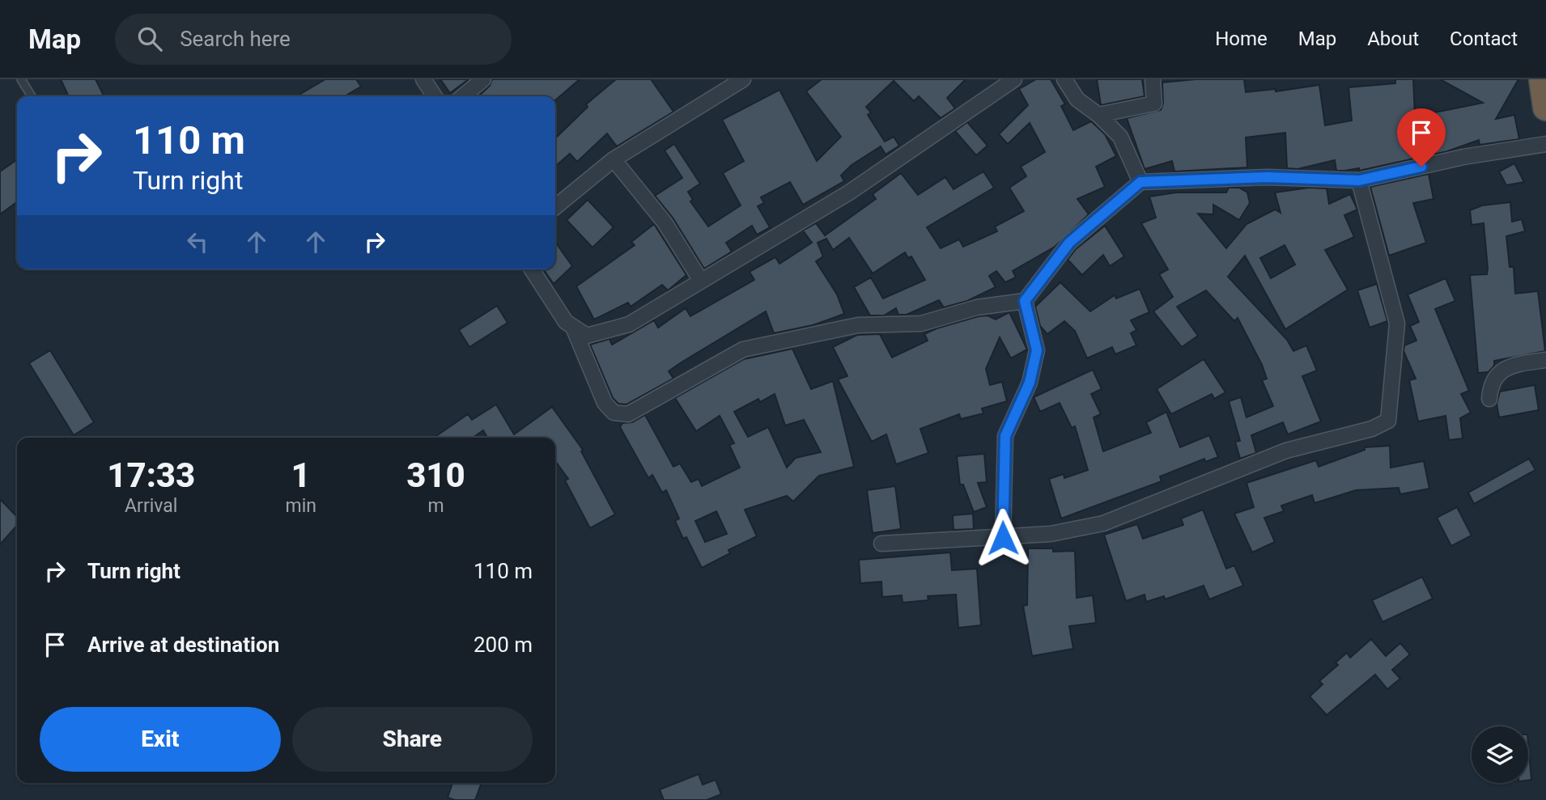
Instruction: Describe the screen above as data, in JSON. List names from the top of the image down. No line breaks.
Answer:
{"page":{"header":"Map","search":"Search here","nav":["Home","Map","About","Contact"],"turn":["110 m","Turn right"],"eta":["17:33","Arrival","1","min","310","m"],"list":[{"name":"Turn right","value":"110 m"},{"name":"Arrive at destination","value":"200 m"}],"buttons":["Exit","Share"]}}
